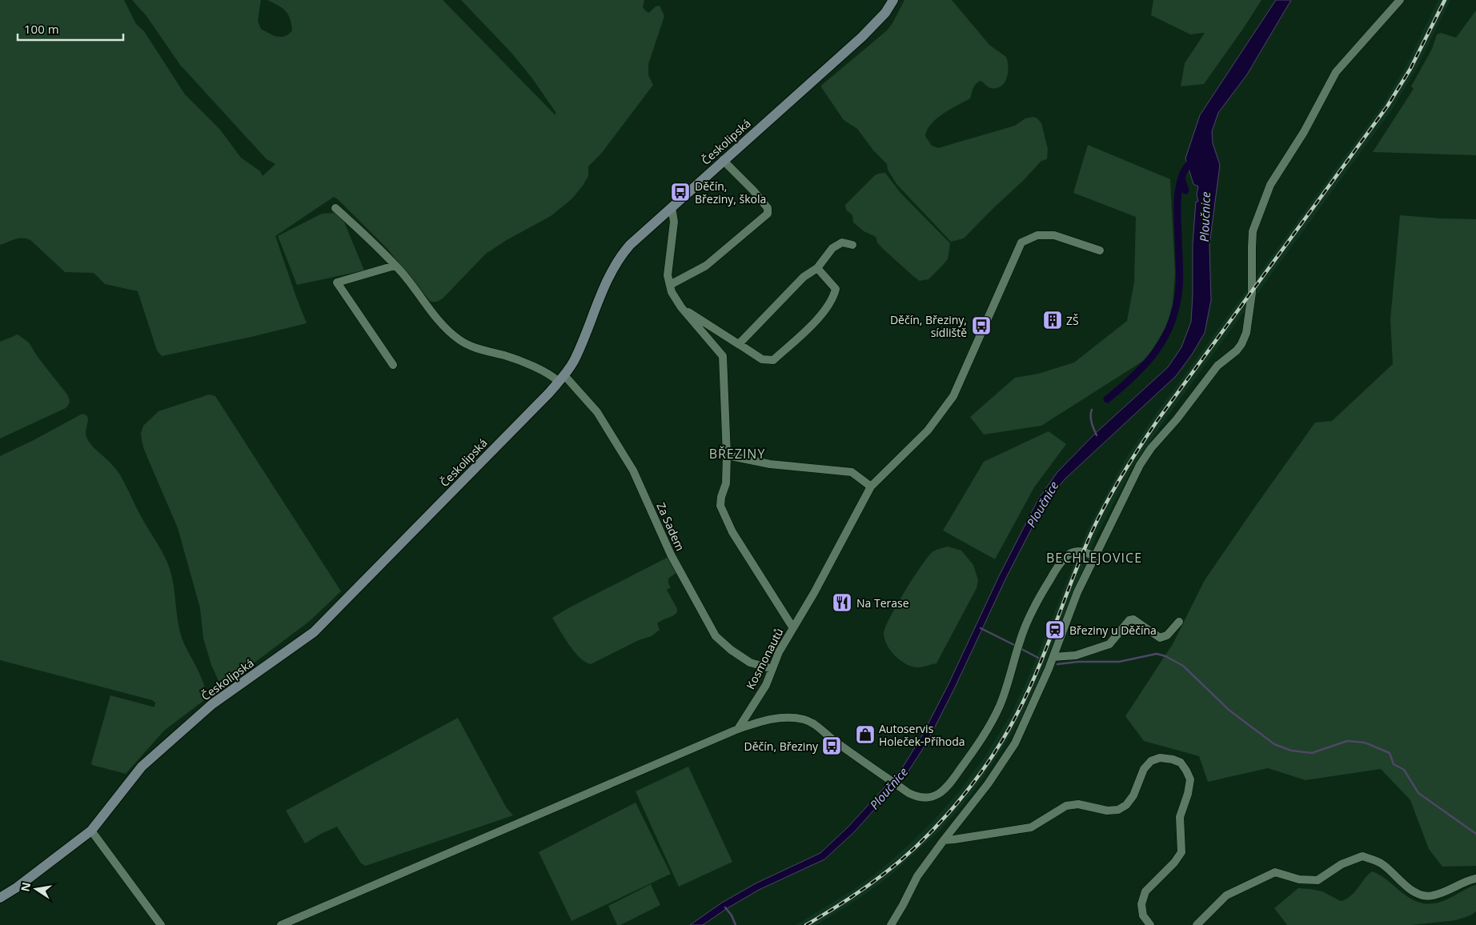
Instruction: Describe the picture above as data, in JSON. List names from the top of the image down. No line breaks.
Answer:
{"streets":{"main road":["Českolipská"],"street":["Za Sadem","Kosmonautů"]},"crossings":[["Českolipská","Za Sadem"],["Za Sadem","Kosmonautů"]],"districts":["BŘEZINY","BECHLEJOVICE"],"water":["Ploučnice"],"places":{"bus stop":["Děčín, Březiny, škola","Děčín, Březiny, sídliště","Děčín, Březiny"],"building":["ZŠ"],"restaurant":["Na Terase"],"station":["Březiny u Děčína"],"shop":["Autoservis Holeček-Příhoda"]},"scale_bar":"100 m","north":"left"}
